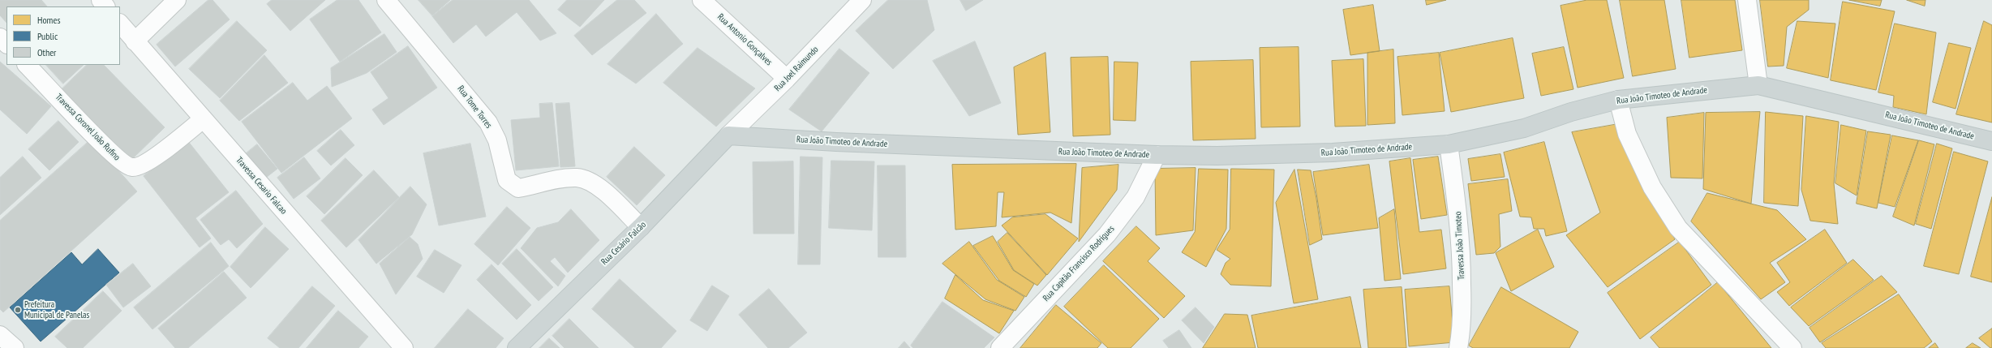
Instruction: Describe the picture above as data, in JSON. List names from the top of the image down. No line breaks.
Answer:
{"streets":{"main road":["Rua João Timoteo de Andrade","Rua Cesário Falcão"],"street":["Rua Antonio Gonçalves","Rua Joel Raimundo","Rua Tome Torres","Travessa Coronel João Rufino","Travessa Cesario Falcao","Travessa João Timoteo","Rua Capitão Francisco Rodrigues"]},"crossings":[["Rua Antonio Gonçalves","Rua Joel Raimundo"],["Rua Joel Raimundo","Rua João Timoteo de Andrade"],["Rua Joel Raimundo","Rua Cesário Falcão"],["Rua João Timoteo de Andrade","Rua Cesário Falcão"],["Rua João Timoteo de Andrade","Travessa João Timoteo"],["Rua João Timoteo de Andrade","Rua Capitão Francisco Rodrigues"],["Rua Tome Torres","Rua Cesário Falcão"],["Travessa Coronel João Rufino","Travessa Cesario Falcao"]],"places":["Prefeitura Municipal de Panelas"],"legend":["Homes","Public","Other"]}
